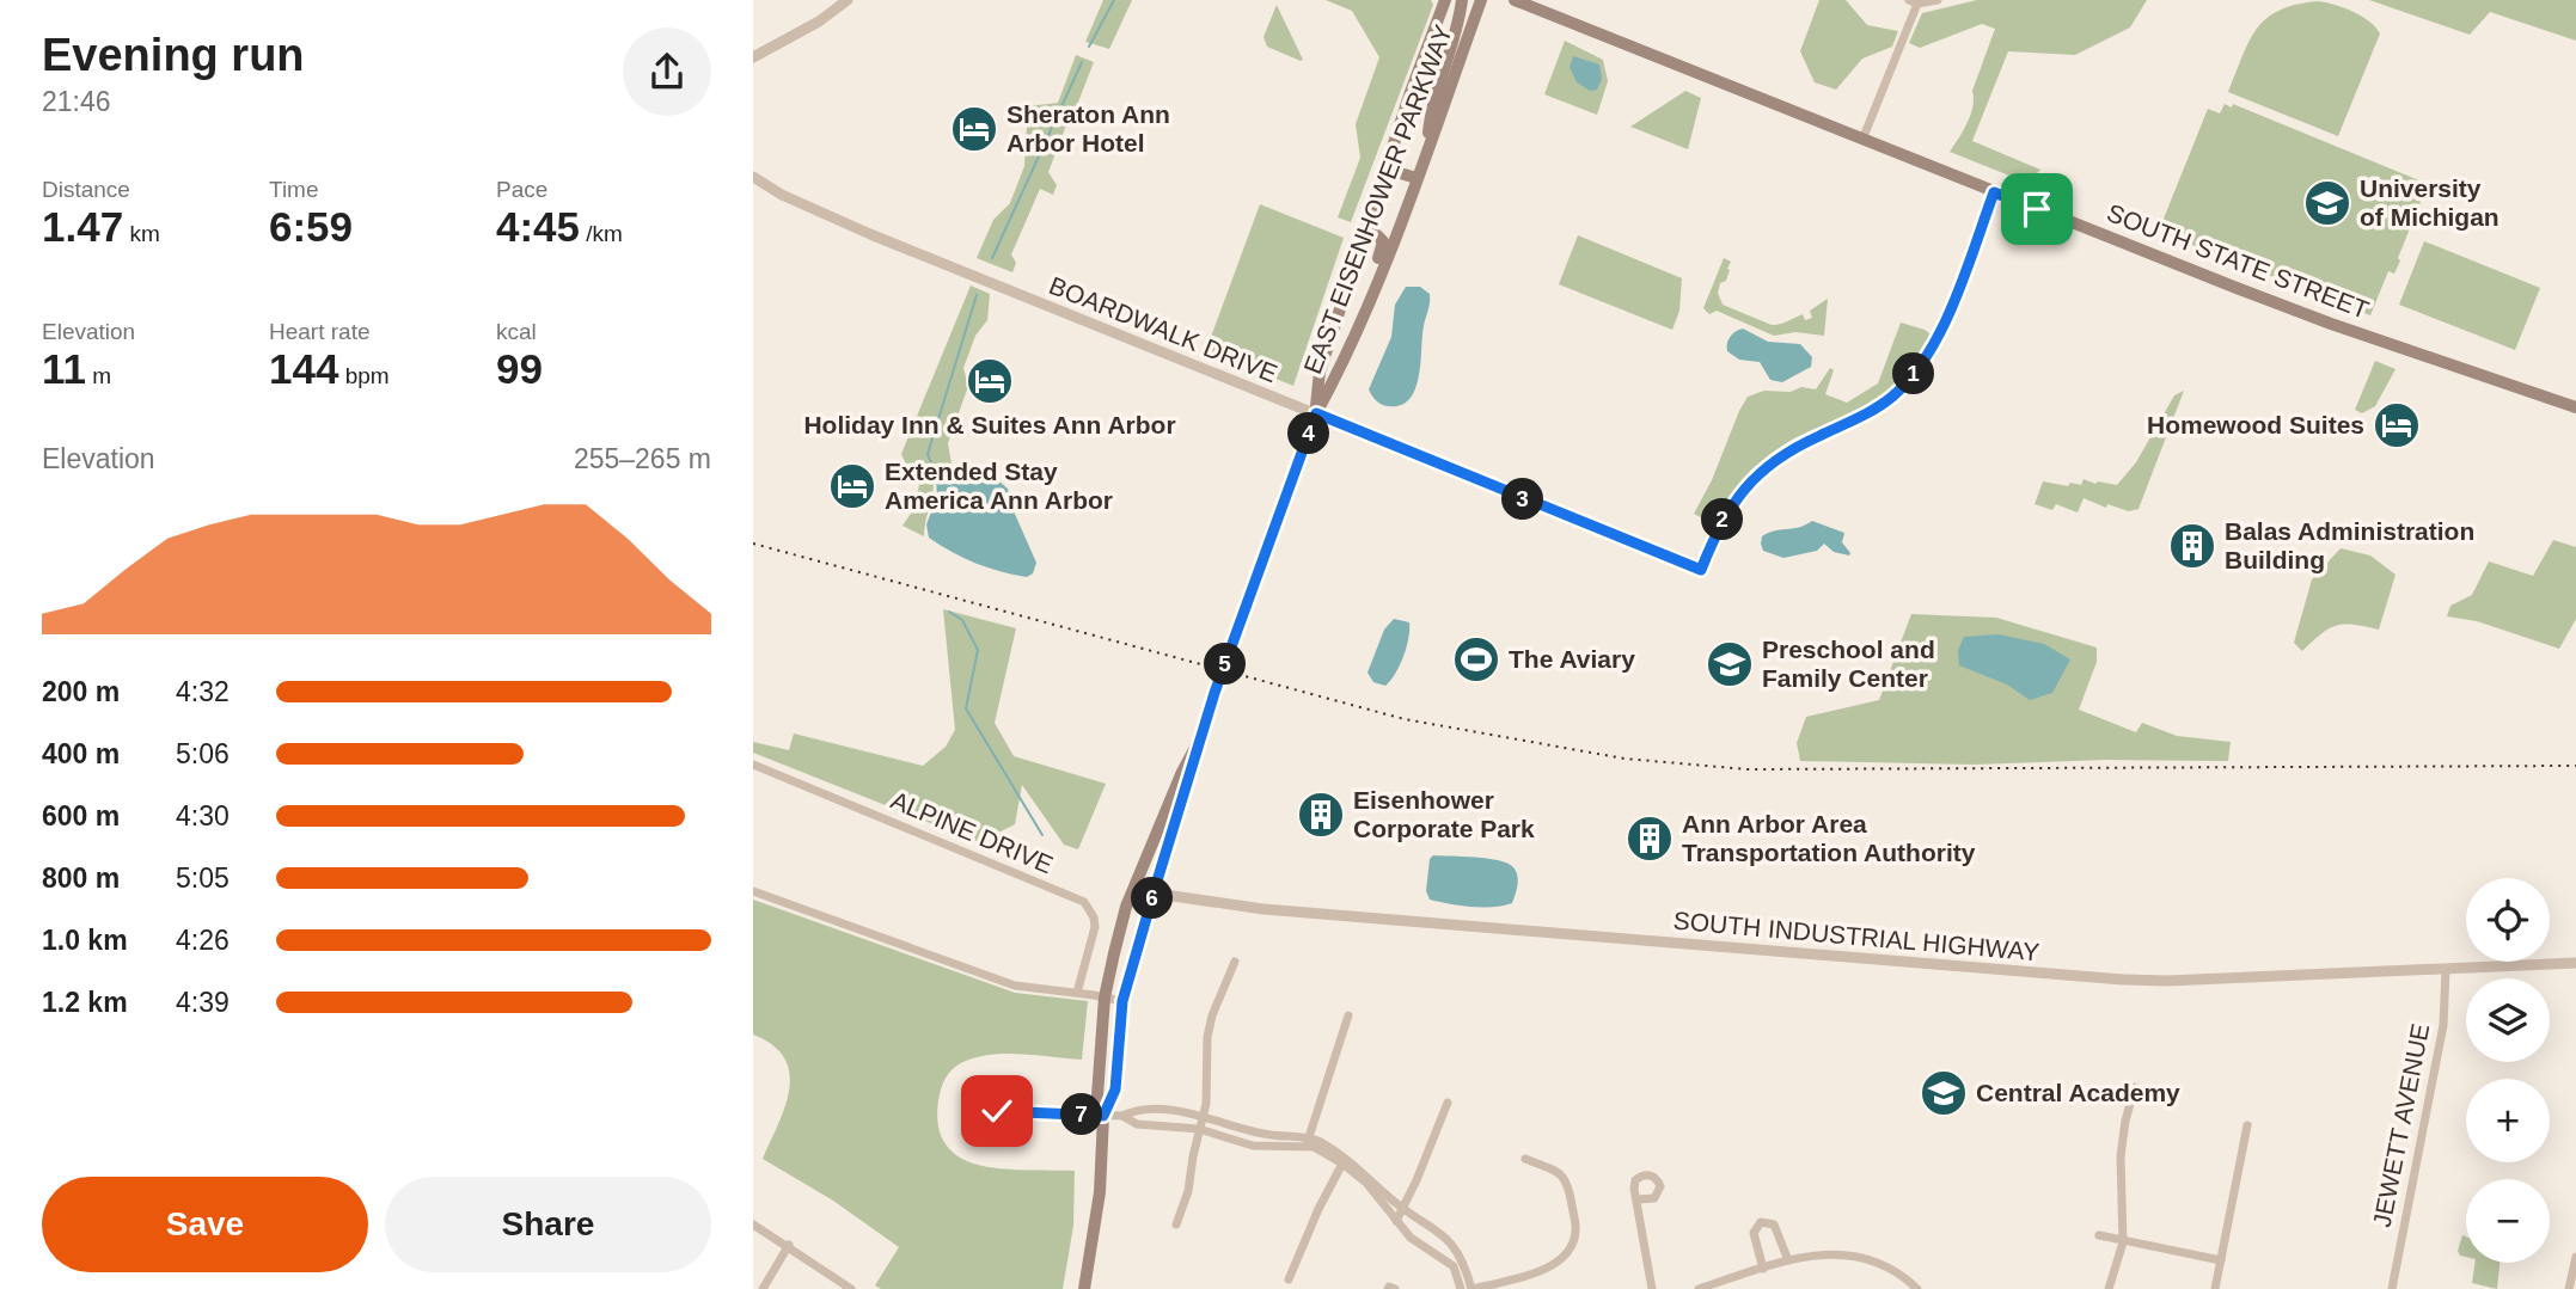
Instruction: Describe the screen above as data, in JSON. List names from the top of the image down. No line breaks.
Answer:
{"streets":{"main road":["EAST EISENHOWER PARKWAY","SOUTH STATE STREET"],"street":["BOARDWALK DRIVE","ALPINE DRIVE","SOUTH INDUSTRIAL HIGHWAY","JEWETT AVENUE"]},"crossings":[["EAST EISENHOWER PARKWAY","BOARDWALK DRIVE"],["EAST EISENHOWER PARKWAY","SOUTH INDUSTRIAL HIGHWAY"],["SOUTH STATE STREET","BOARDWALK DRIVE"],["SOUTH INDUSTRIAL HIGHWAY","JEWETT AVENUE"]],"places":{"hotel":["Sheraton Ann Arbor Hotel","Holiday Inn & Suites Ann Arbor","Homewood Suites","Extended Stay America Ann Arbor"],"school or university":["University of Michigan","Preschool and Family Center","Central Academy"],"building":["Balas Administration Building","Eisenhower Corporate Park","Ann Arbor Area Transportation Authority"],"sports":["The Aviary"]},"page":{"heading":["Evening run","21:46"],"stats":[["Distance","1.47 km"],["Time","6:59"],["Pace","4:45 /km"],["Elevation","11 m"],["Heart rate","144 bpm"],["kcal","99"]],"pins":["1","4","3","2","5","6","7"],"chart":["Elevation","255–265 m"],"list":[{"name":"200 m","note":"4:32"},{"name":"400 m","note":"5:06"},{"name":"600 m","note":"4:30"},{"name":"800 m","note":"5:05"},{"name":"1.0 km","note":"4:26"},{"name":"1.2 km","note":"4:39"}],"map_buttons":["+","−"],"buttons":["Save","Share"]}}
